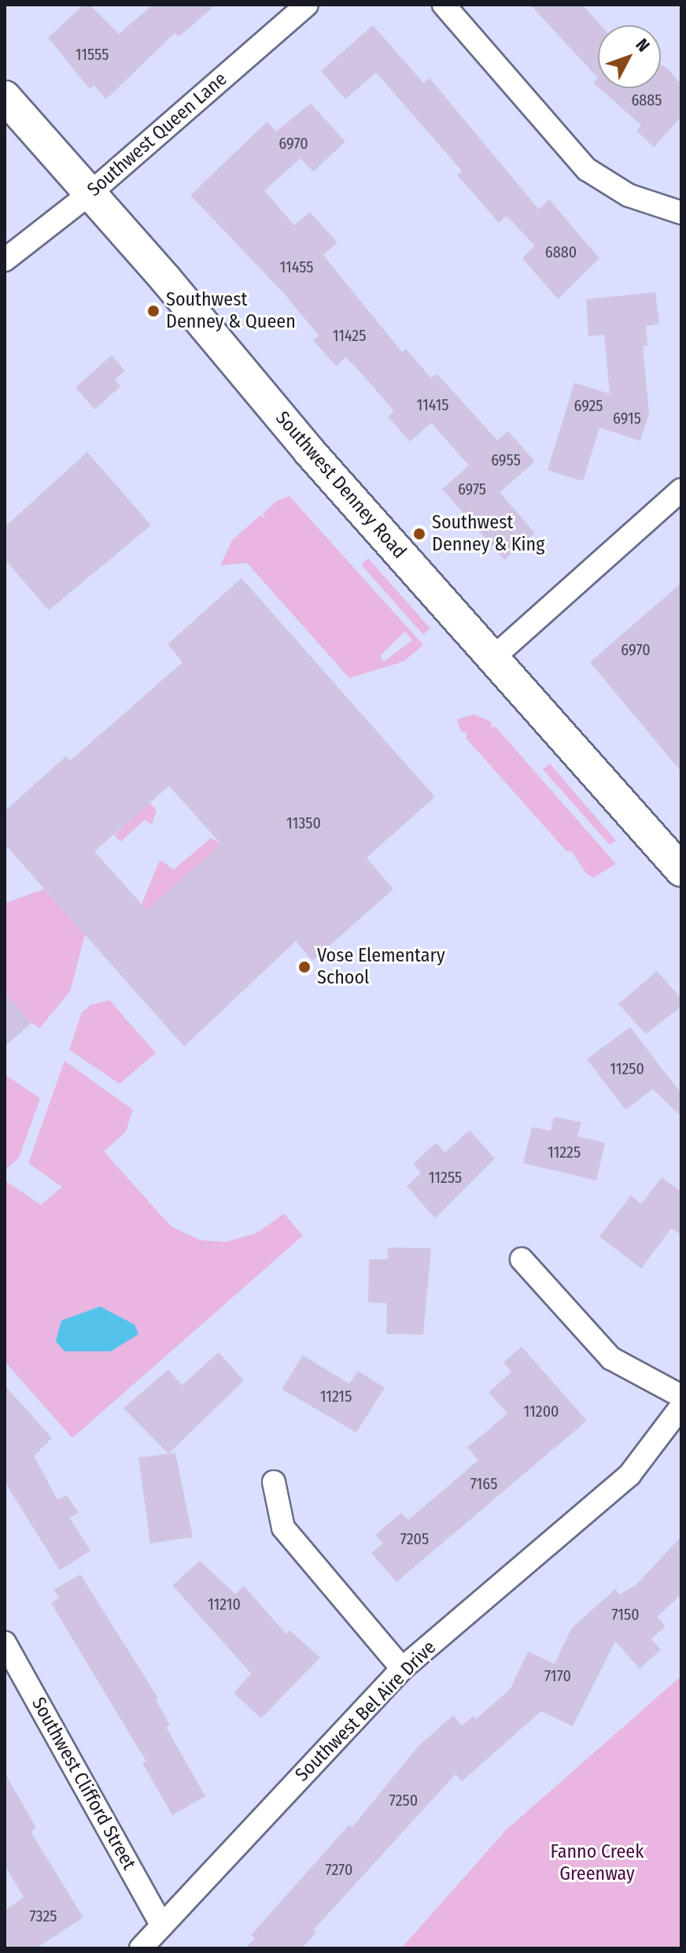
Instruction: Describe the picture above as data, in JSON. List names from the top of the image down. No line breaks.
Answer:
{"streets":{"street":["Southwest Queen Lane","Southwest Denney Road","Southwest Bel Aire Drive","Southwest Clifford Street"]},"crossings":[["Southwest Queen Lane","Southwest Denney Road"],["Southwest Bel Aire Drive","Southwest Clifford Street"]],"parks":["Fanno Creek Greenway"],"places":["Southwest Denney & Queen","Southwest Denney & King","Vose Elementary School"],"house_numbers":["11555","6885","6970","6880","11455","11425","11415","6925","6915","6955","6975","6970","11350","11250","11225","11255","11215","11200","7165","7205","11210","7150","7170","7250","7270","7325"],"north":"top right"}
